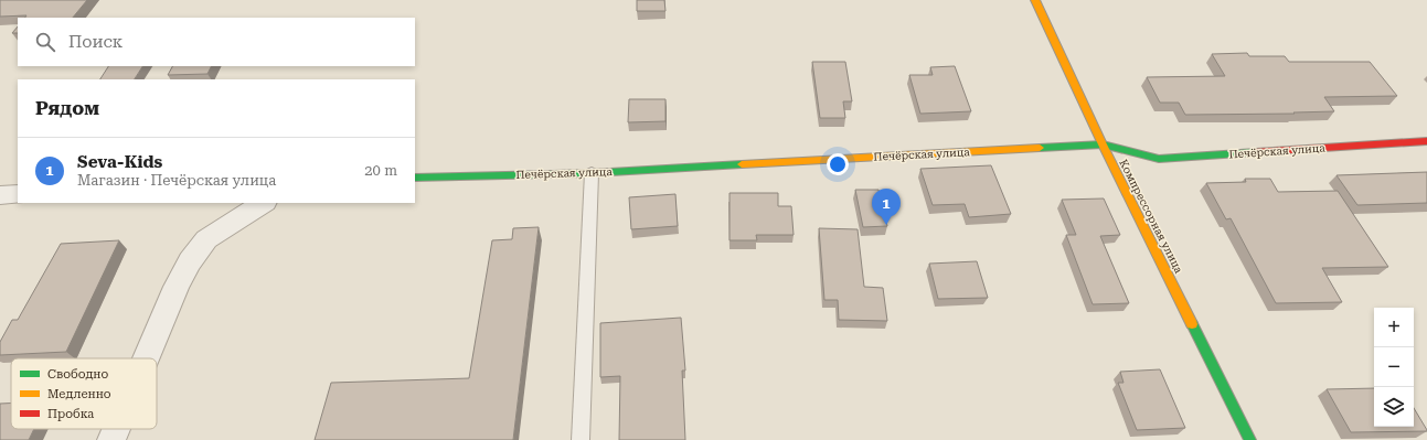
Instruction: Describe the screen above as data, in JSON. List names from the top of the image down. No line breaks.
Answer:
{"streets":{"street":["Печёрская улица","Компрессорная улица"]},"crossings":[["Печёрская улица","Компрессорная улица"]],"legend":["Свободно","Медленно","Пробка"],"page":{"search":"Поиск","heading":"Рядом","list":[{"mark":"1","name":"Seva-Kids","note":"Магазин · Печёрская улица","value":"20 m"}],"pins":"1","map_buttons":["+","−"]}}
